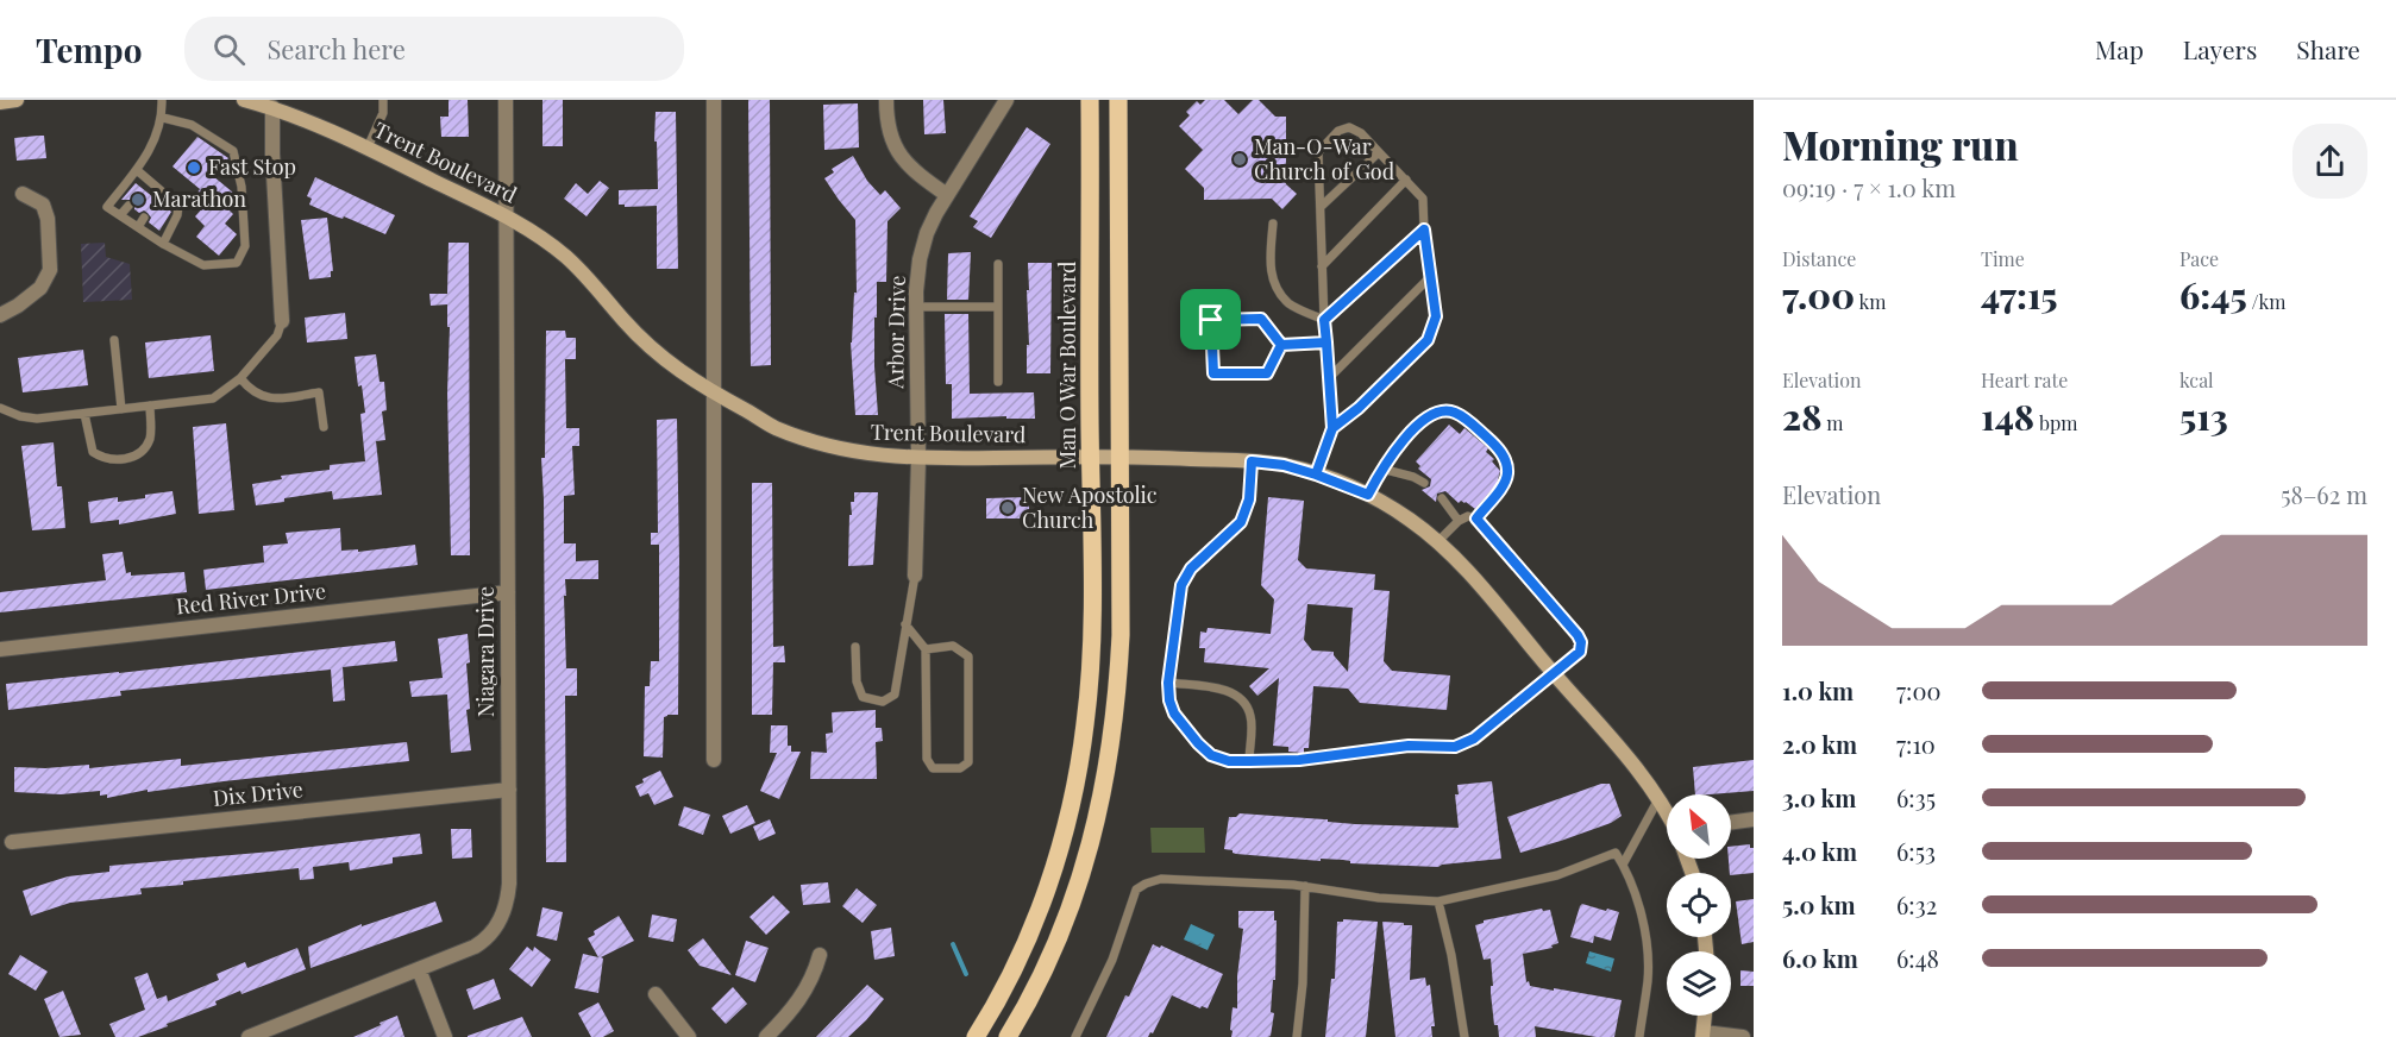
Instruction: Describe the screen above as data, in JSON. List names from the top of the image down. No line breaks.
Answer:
{"streets":{"main road":["Man O War Boulevard"],"street":["Trent Boulevard","Arbor Drive","Red River Drive","Niagara Drive","Dix Drive"]},"crossings":[["Trent Boulevard","Arbor Drive"],["Trent Boulevard","Man O War Boulevard"],["Trent Boulevard","Niagara Drive"],["Red River Drive","Niagara Drive"],["Niagara Drive","Dix Drive"]],"places":["Man-O-War Church of God","Fast Stop","Marathon","New Apostolic Church"],"north":"top left","page":{"header":"Tempo","search":"Search here","nav":["Map","Layers","Share"],"heading":["Morning run","09:19 · 7 × 1.0 km"],"stats":[["Distance","7.00 km"],["Time","47:15"],["Pace","6:45 /km"],["Elevation","28 m"],["Heart rate","148 bpm"],["kcal","513"]],"chart":["Elevation","58–62 m"],"list":[{"name":"1.0 km","note":"7:00"},{"name":"2.0 km","note":"7:10"},{"name":"3.0 km","note":"6:35"},{"name":"4.0 km","note":"6:53"},{"name":"5.0 km","note":"6:32"},{"name":"6.0 km","note":"6:48"}]}}
